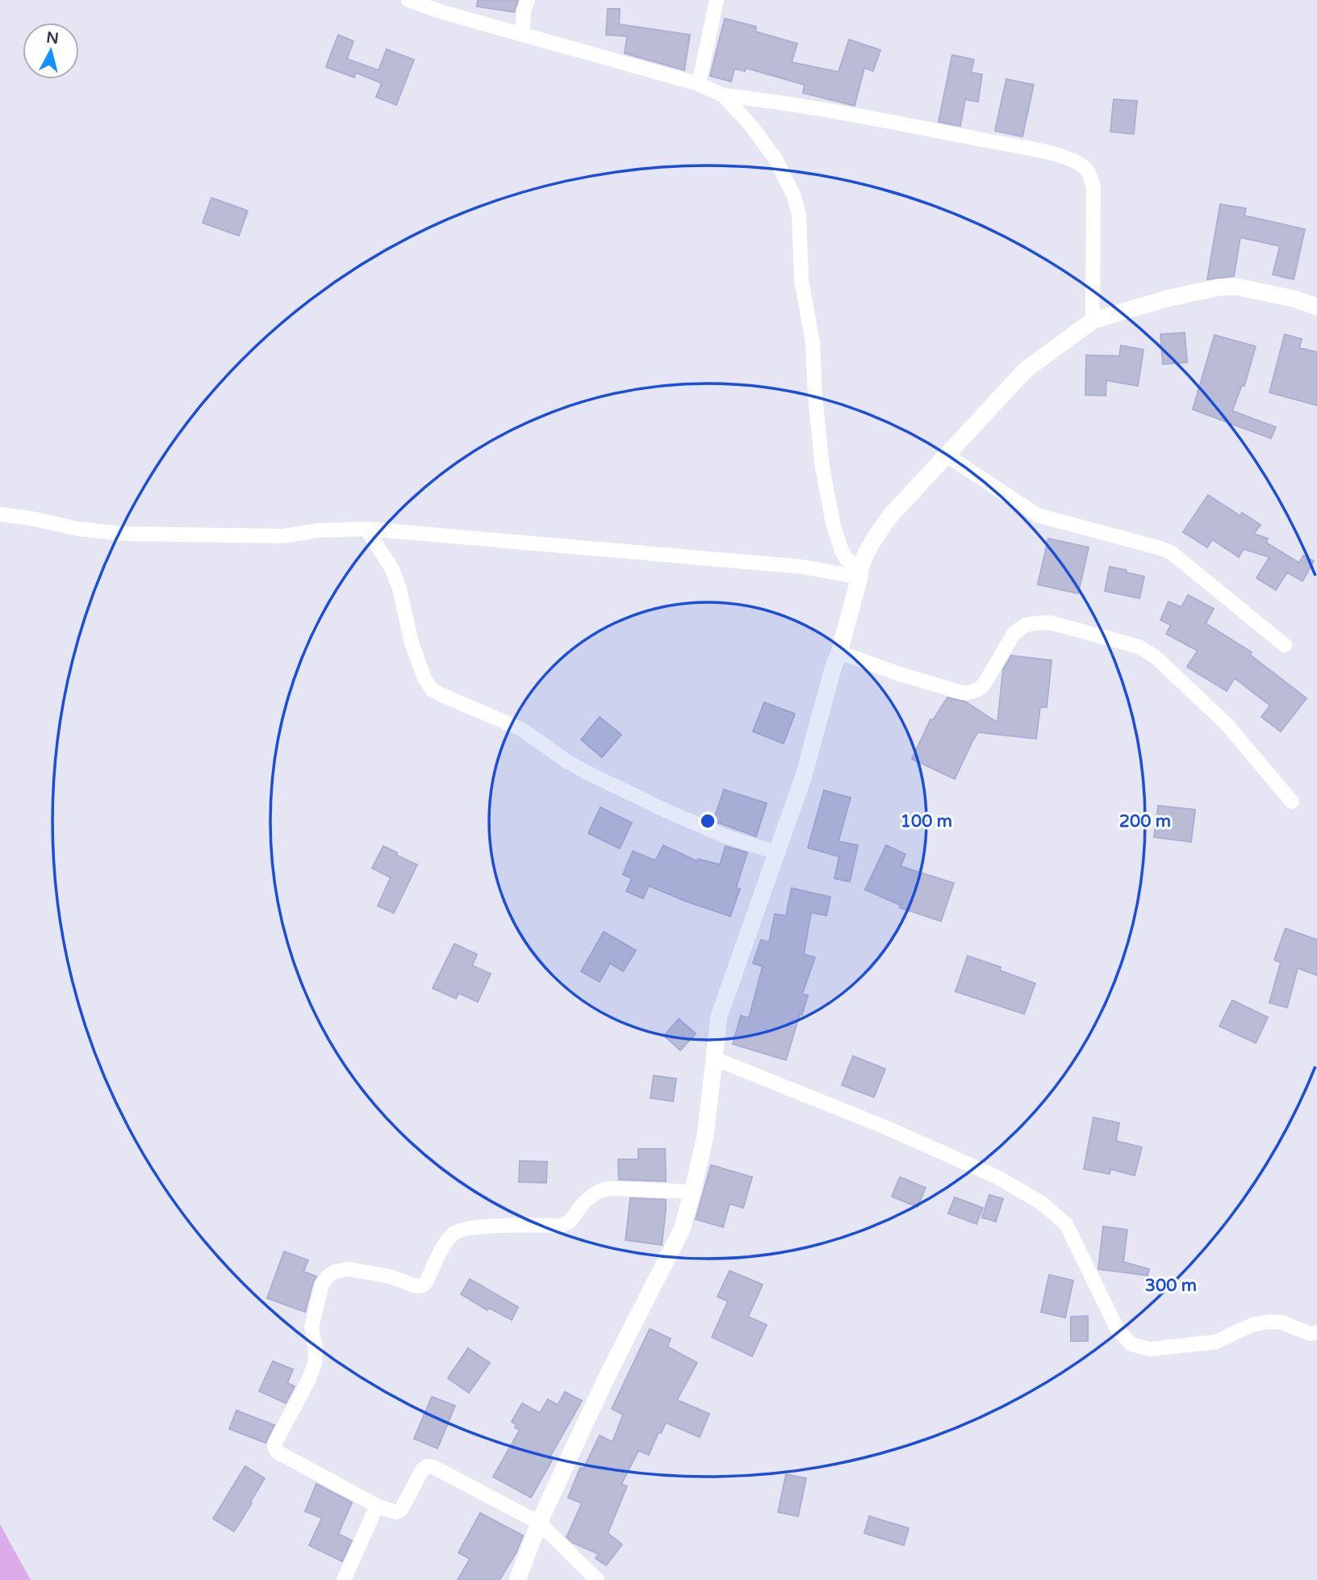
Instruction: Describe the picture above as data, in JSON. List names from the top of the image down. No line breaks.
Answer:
{"north":"top","rings":["100 m","200 m","300 m"]}
